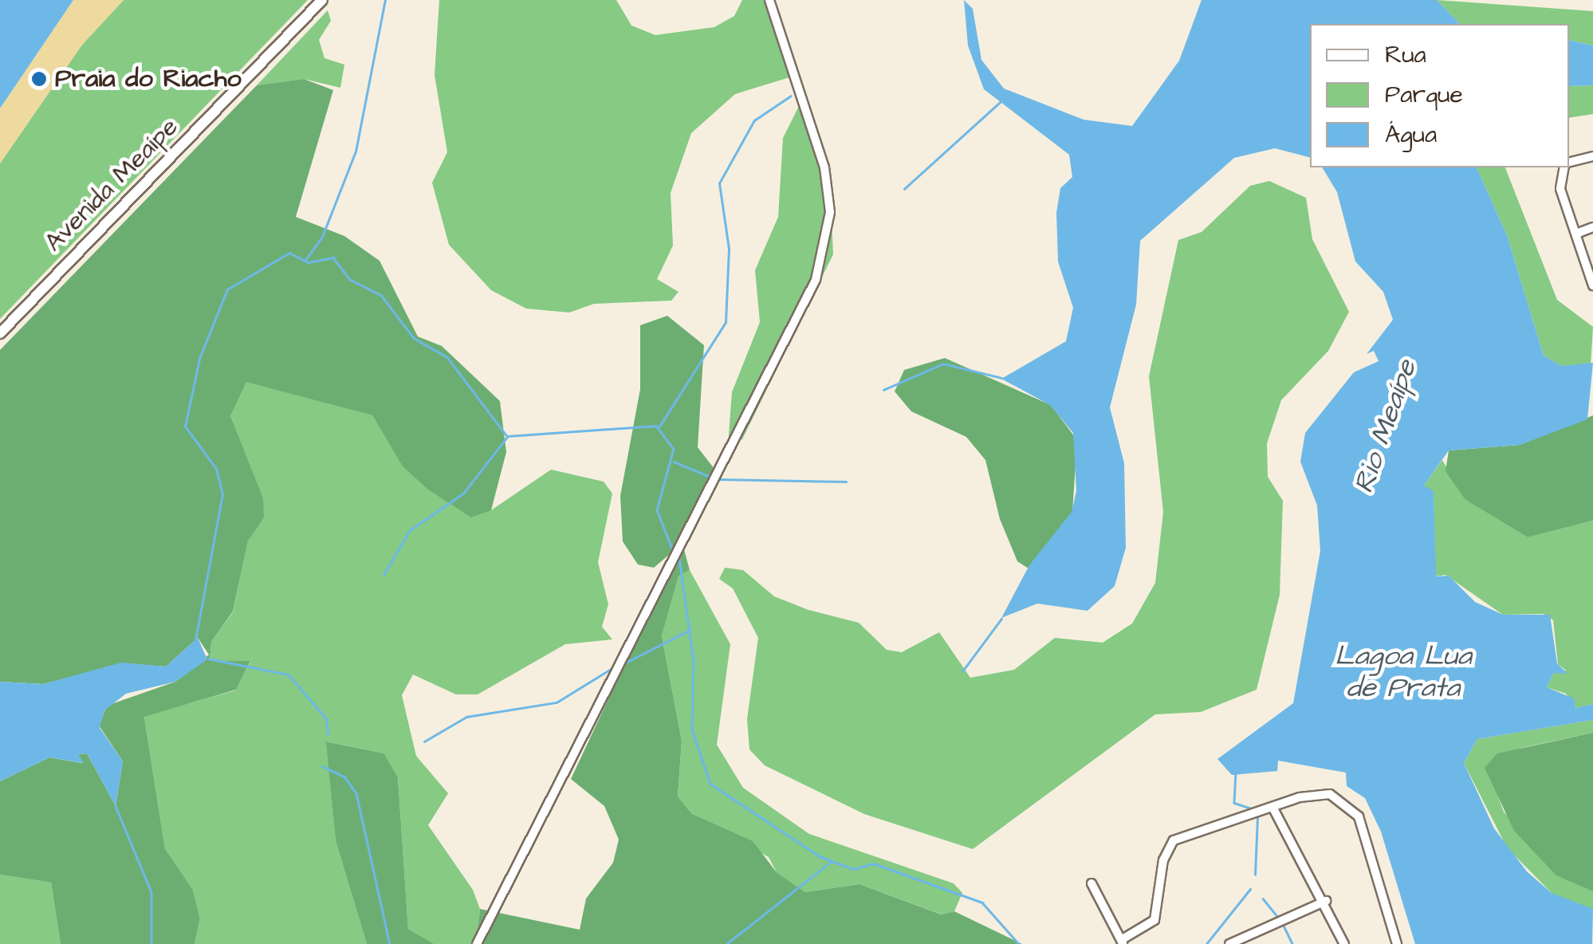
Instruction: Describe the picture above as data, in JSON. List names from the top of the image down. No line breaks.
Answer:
{"streets":{"main road":["Avenida Meaípe"]},"water":["Rio Meaípe","Lagoa Lua de Prata"],"places":["Praia do Riacho"],"legend":["Rua","Parque","Água"]}
